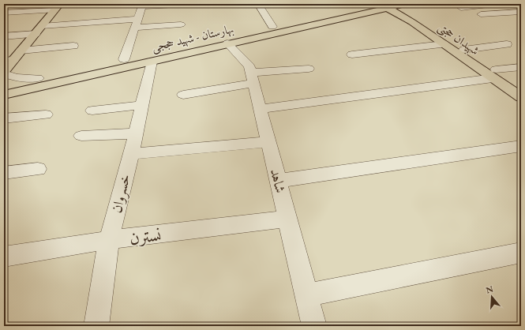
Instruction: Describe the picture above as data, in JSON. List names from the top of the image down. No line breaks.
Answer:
{"streets":{"main road":["بهارستان - شهید حججی","شهیدان حجتی"],"street":["شاهد","خسروان","نسترن"]},"crossings":[["بهارستان - شهید حججی","شهیدان حجتی"],["بهارستان - شهید حججی","شاهد"],["بهارستان - شهید حججی","خسروان"],["شاهد","نسترن"],["خسروان","نسترن"]],"north":"top"}
